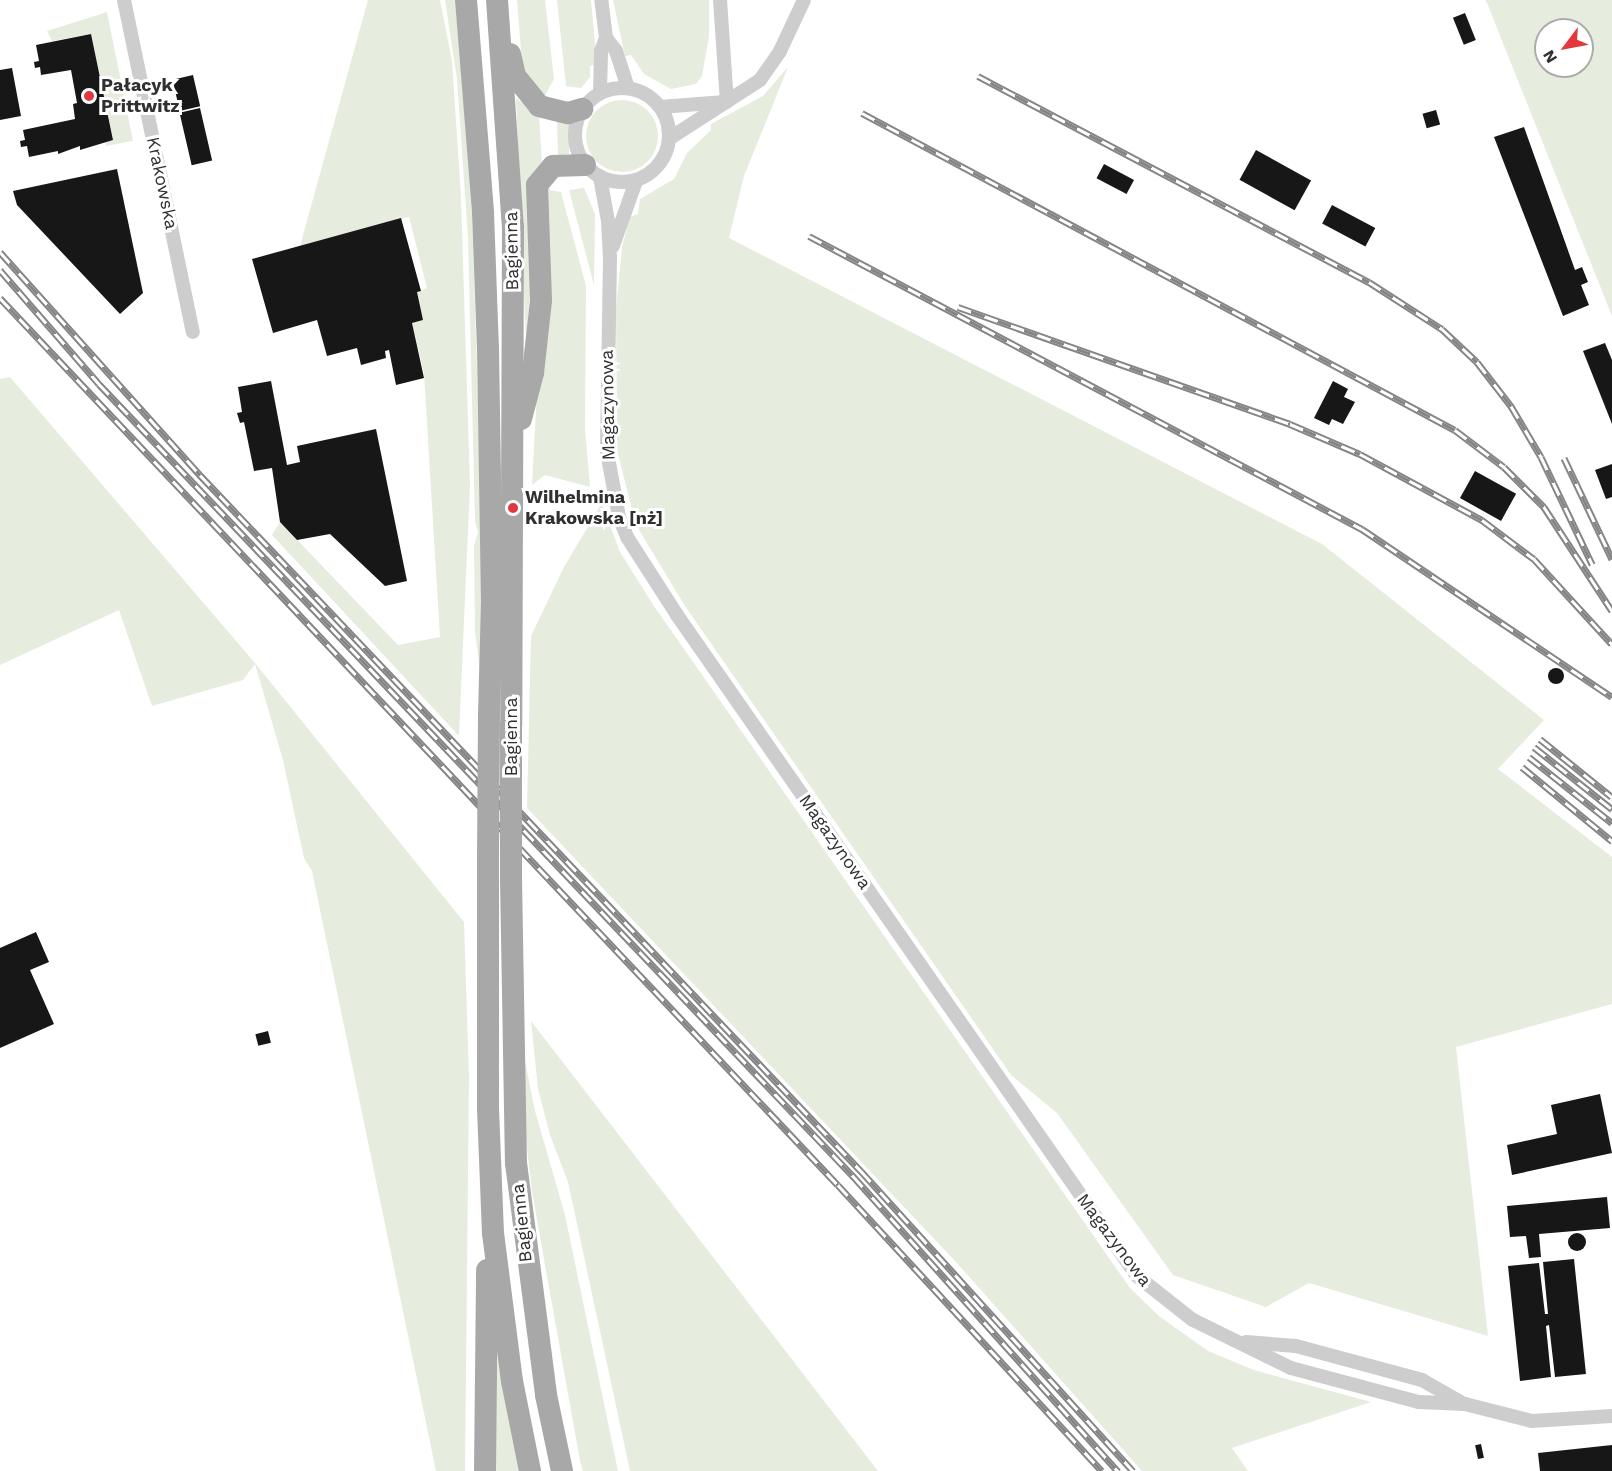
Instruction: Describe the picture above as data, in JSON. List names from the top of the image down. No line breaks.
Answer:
{"streets":{"main road":["Bagienna"],"street":["Krakowska","Magazynowa"]},"places":["Pałacyk Prittwitz","Wilhelmina Krakowska [nż]"],"north":"bottom left"}
